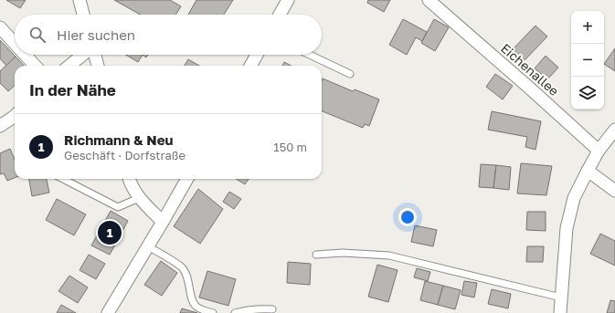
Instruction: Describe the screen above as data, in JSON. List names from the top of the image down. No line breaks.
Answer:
{"streets":{"street":["Eichenallee"]},"page":{"map_buttons":["+","−"],"search":"Hier suchen","heading":"In der Nähe","list":[{"mark":"1","name":"Richmann & Neu","note":"Geschäft · Dorfstraße","value":"150 m"}],"pins":"1"}}
